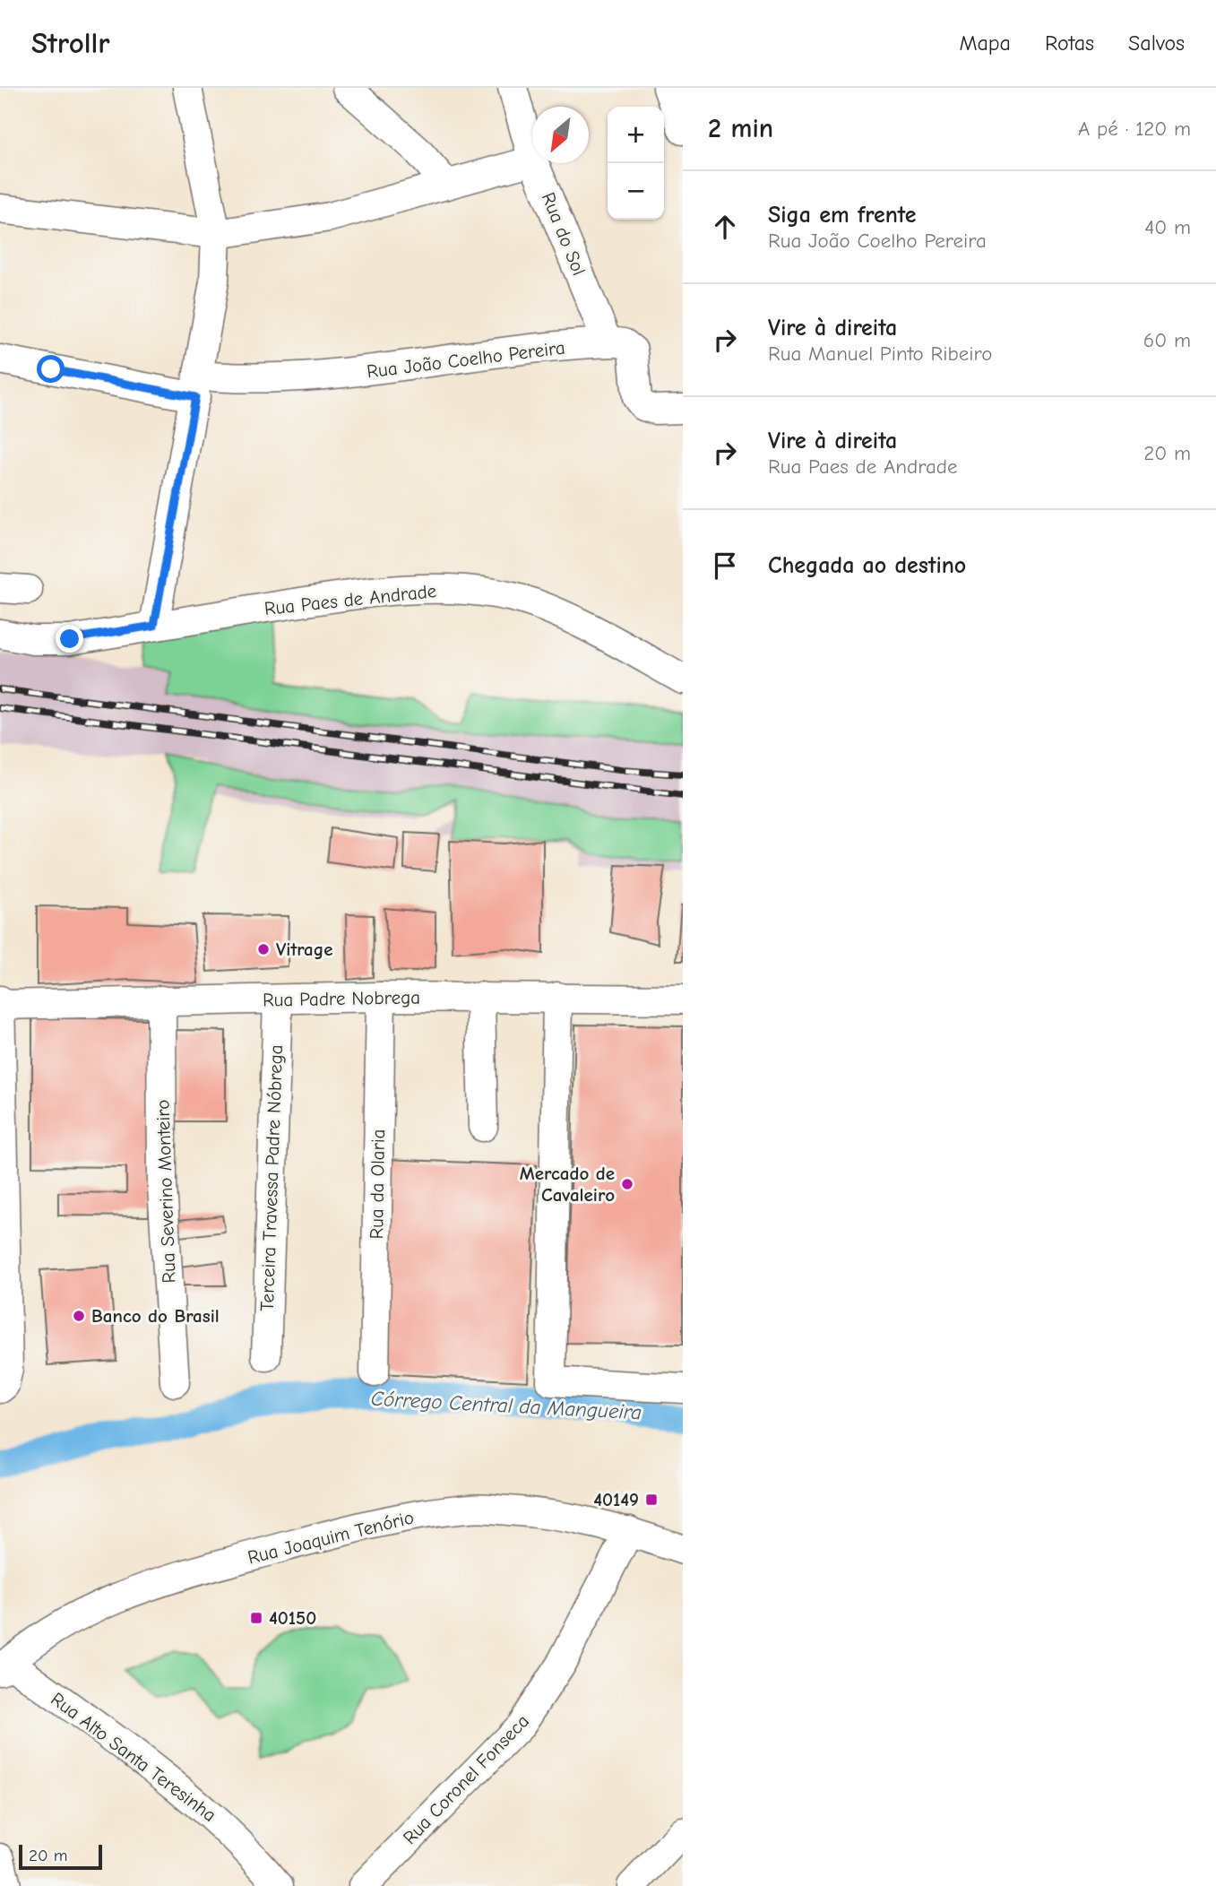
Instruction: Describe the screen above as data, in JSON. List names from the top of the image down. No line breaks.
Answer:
{"streets":{"street":["Rua do Sol","Rua João Coelho Pereira","Rua Paes de Andrade","Rua Padre Nobrega","Terceira Travessa Padre Nóbrega","Rua da Olaria","Rua Severino Monteiro","Rua Joaquim Tenório","Rua Alto Santa Teresinha","Rua Coronel Fonseca"]},"crossings":[["Rua do Sol","Rua João Coelho Pereira"],["Rua Padre Nobrega","Terceira Travessa Padre Nóbrega"],["Rua Padre Nobrega","Rua da Olaria"],["Rua Padre Nobrega","Rua Severino Monteiro"],["Rua Joaquim Tenório","Rua Alto Santa Teresinha"],["Rua Joaquim Tenório","Rua Coronel Fonseca"]],"water":["Córrego Central da Mangueira"],"places":{"other":["Vitrage","Mercado de Cavaleiro","Banco do Brasil"],"transit":["40149","40150"]},"scale_bar":"20 m","north":"bottom left","page":{"header":"Strollr","nav":["Mapa","Rotas","Salvos"],"heading":["2 min","A pé · 120 m"],"map_buttons":["+","−"],"list":[["Siga em frente","Rua João Coelho Pereira","40 m"],["Vire à direita","Rua Manuel Pinto Ribeiro","60 m"],["Vire à direita","Rua Paes de Andrade","20 m"],"Chegada ao destino"],"scale":"20 m"}}
